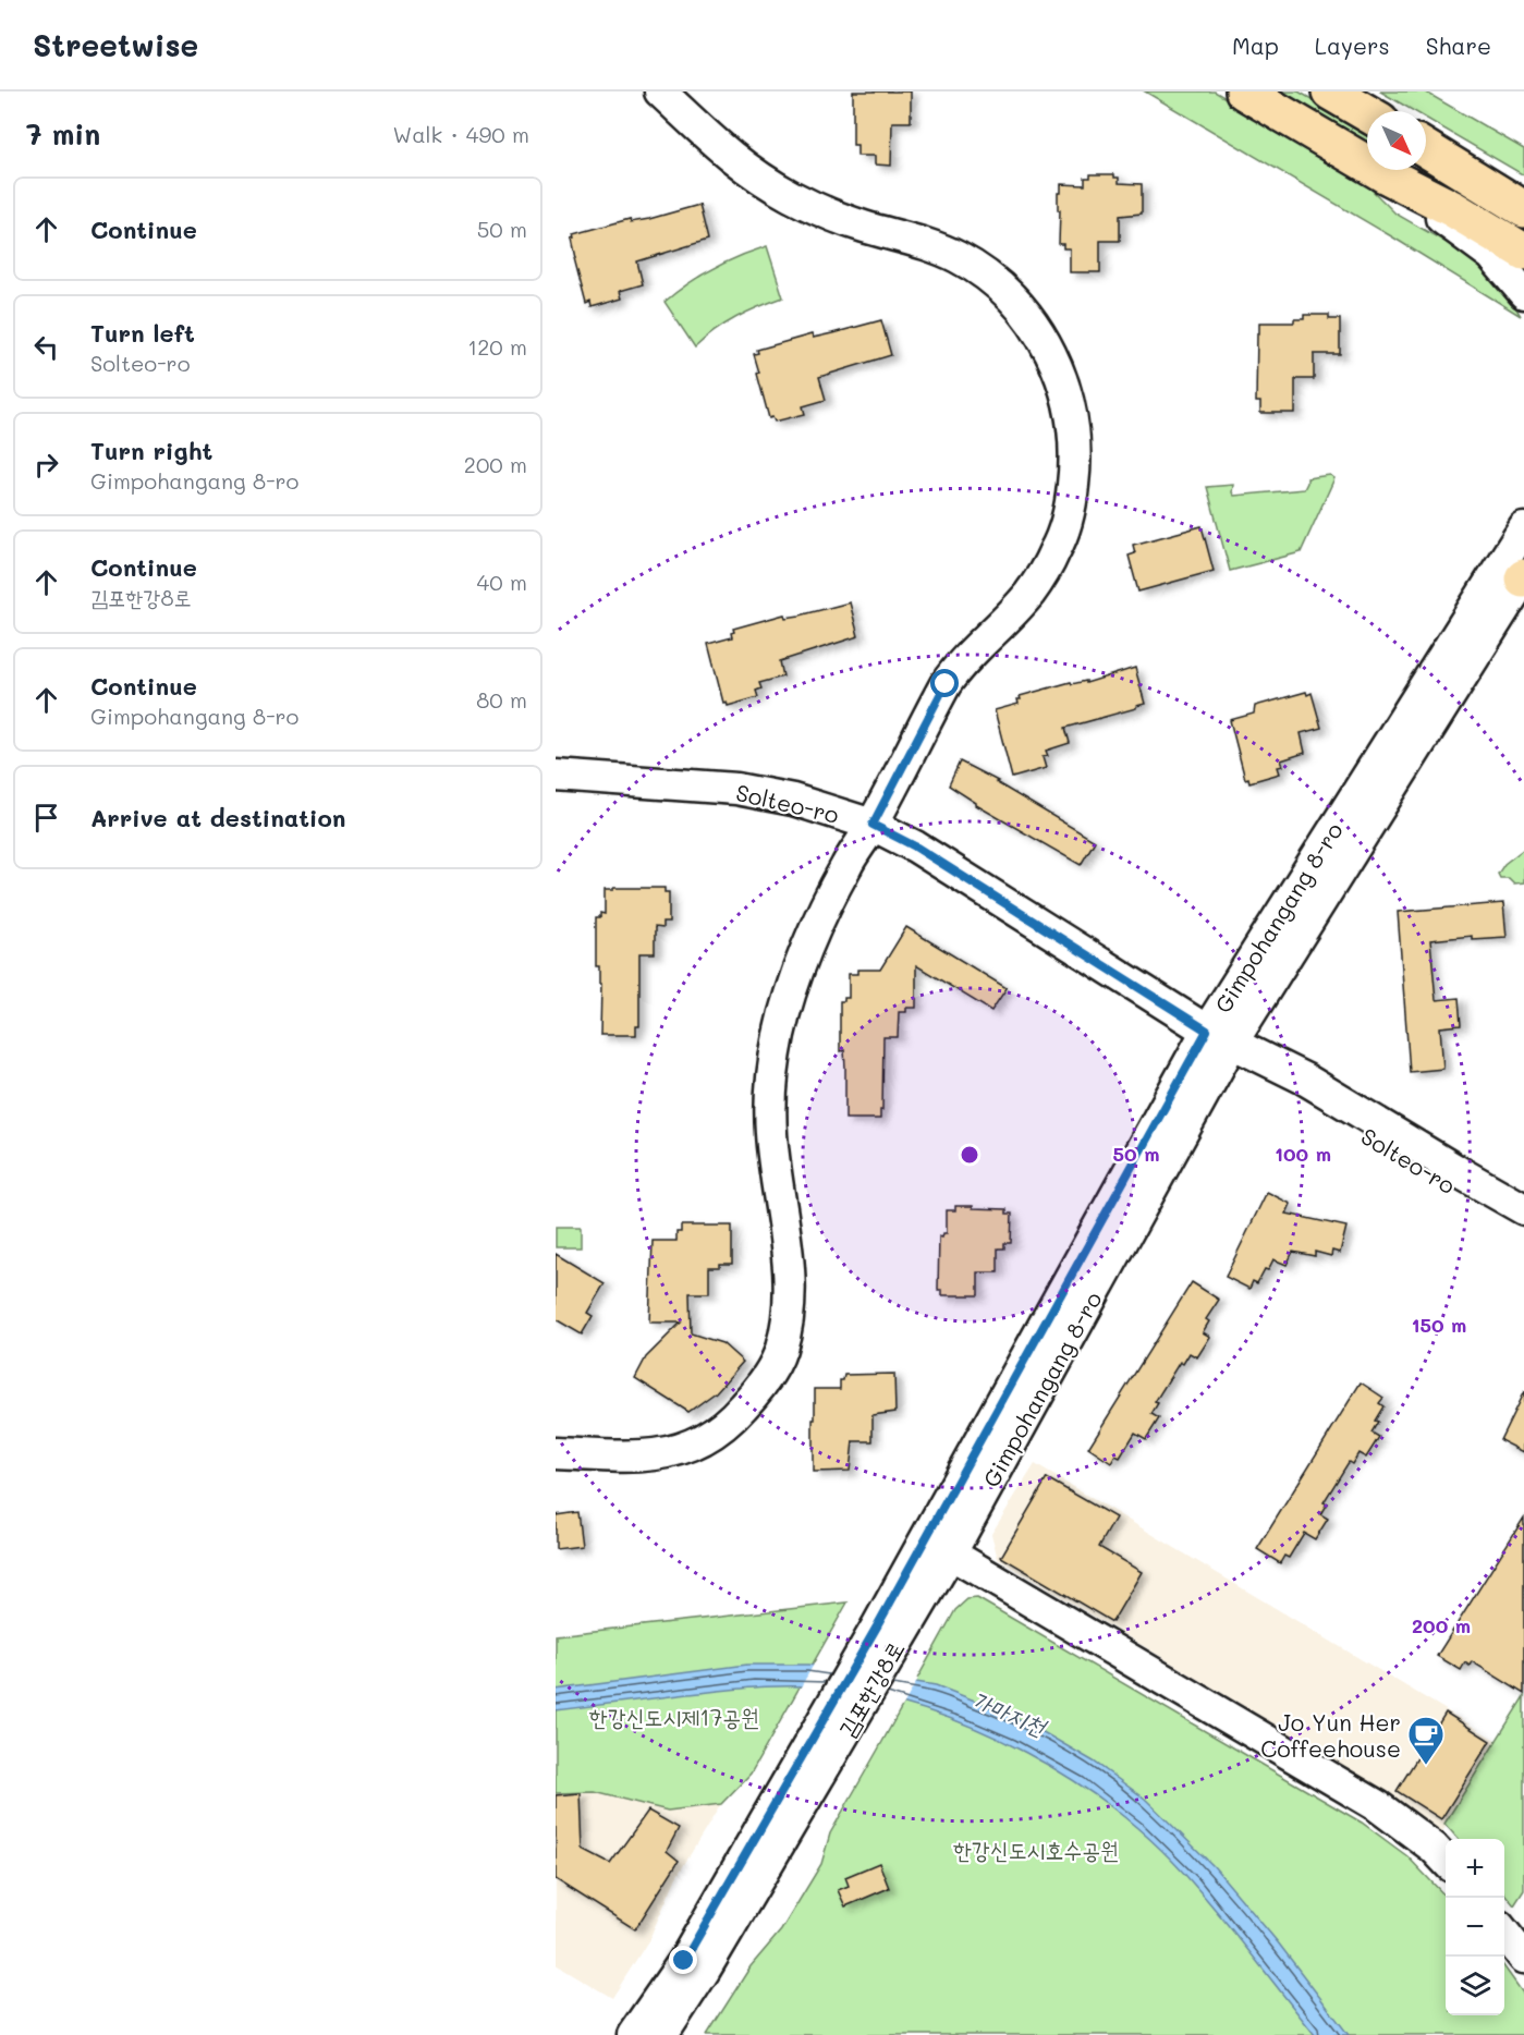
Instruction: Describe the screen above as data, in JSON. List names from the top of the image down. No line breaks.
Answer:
{"streets":{"street":["Solteo-ro","Gimpohangang 8-ro","김포한강8로"]},"crossings":[["Solteo-ro","Gimpohangang 8-ro"],["Gimpohangang 8-ro","김포한강8로"]],"water":["가마지천"],"parks":["한강신도시제17공원","한강신도시호수공원"],"places":{"cafe":["Jo Yun Her Coffeehouse"]},"north":"bottom right","page":{"header":"Streetwise","nav":["Map","Layers","Share"],"heading":["7 min","Walk · 490 m"],"list":[["Continue","50 m"],["Turn left","Solteo-ro","120 m"],["Turn right","Gimpohangang 8-ro","200 m"],["Continue","김포한강8로","40 m"],["Continue","Gimpohangang 8-ro","80 m"],"Arrive at destination"],"map_buttons":["+","−"]},"rings":["50 m","100 m","150 m","200 m"]}
